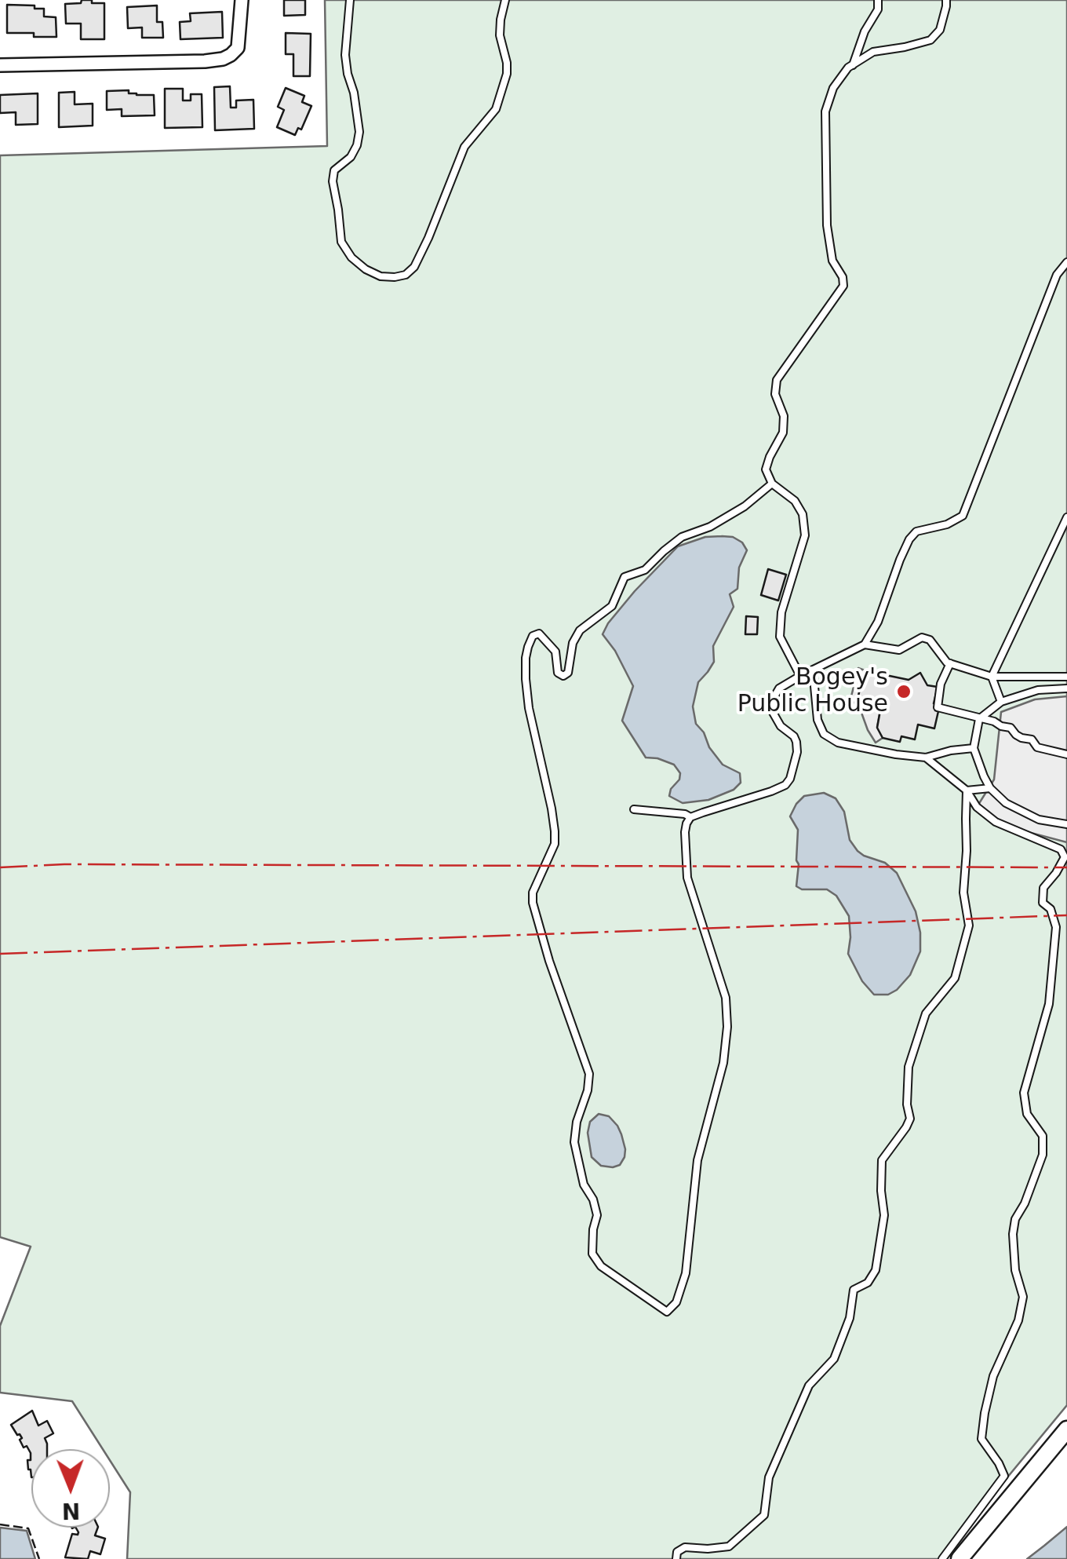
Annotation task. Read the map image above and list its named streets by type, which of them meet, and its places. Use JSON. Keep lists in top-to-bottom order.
{
  "places": ["Bogey's Public House"],
  "north": "bottom"
}
